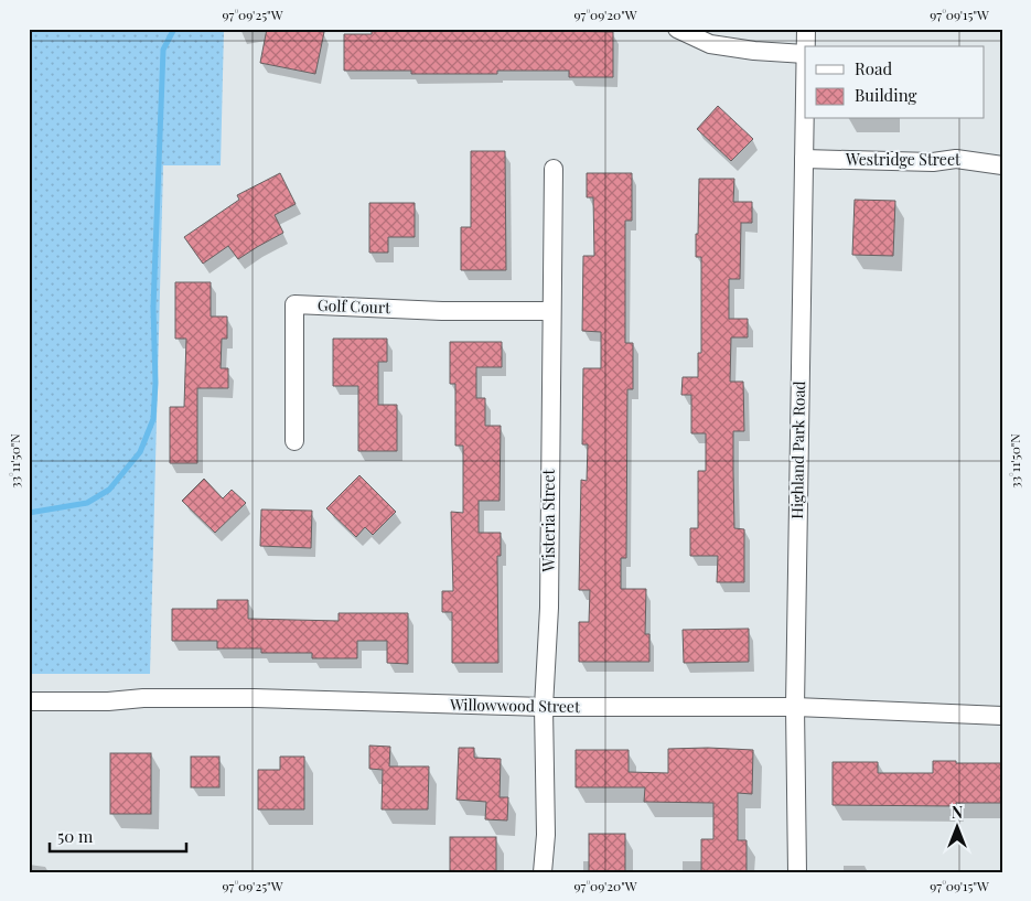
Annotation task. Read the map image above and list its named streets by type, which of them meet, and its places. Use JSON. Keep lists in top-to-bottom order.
{
  "streets": {
    "street": [
      "Westridge Street",
      "Golf Court",
      "Highland Park Road",
      "Wisteria Street",
      "Willowwood Street"
    ]
  },
  "crossings": [
    ["Westridge Street", "Highland Park Road"],
    ["Golf Court", "Wisteria Street"],
    ["Highland Park Road", "Willowwood Street"],
    ["Wisteria Street", "Willowwood Street"]
  ],
  "legend": ["Road", "Building"],
  "scale_bar": "50 m",
  "north": "top",
  "coordinates": [
    "97°09'25\"W",
    "97°09'20\"W",
    "97°09'15\"W",
    "33°11'50\"N"
  ]
}
